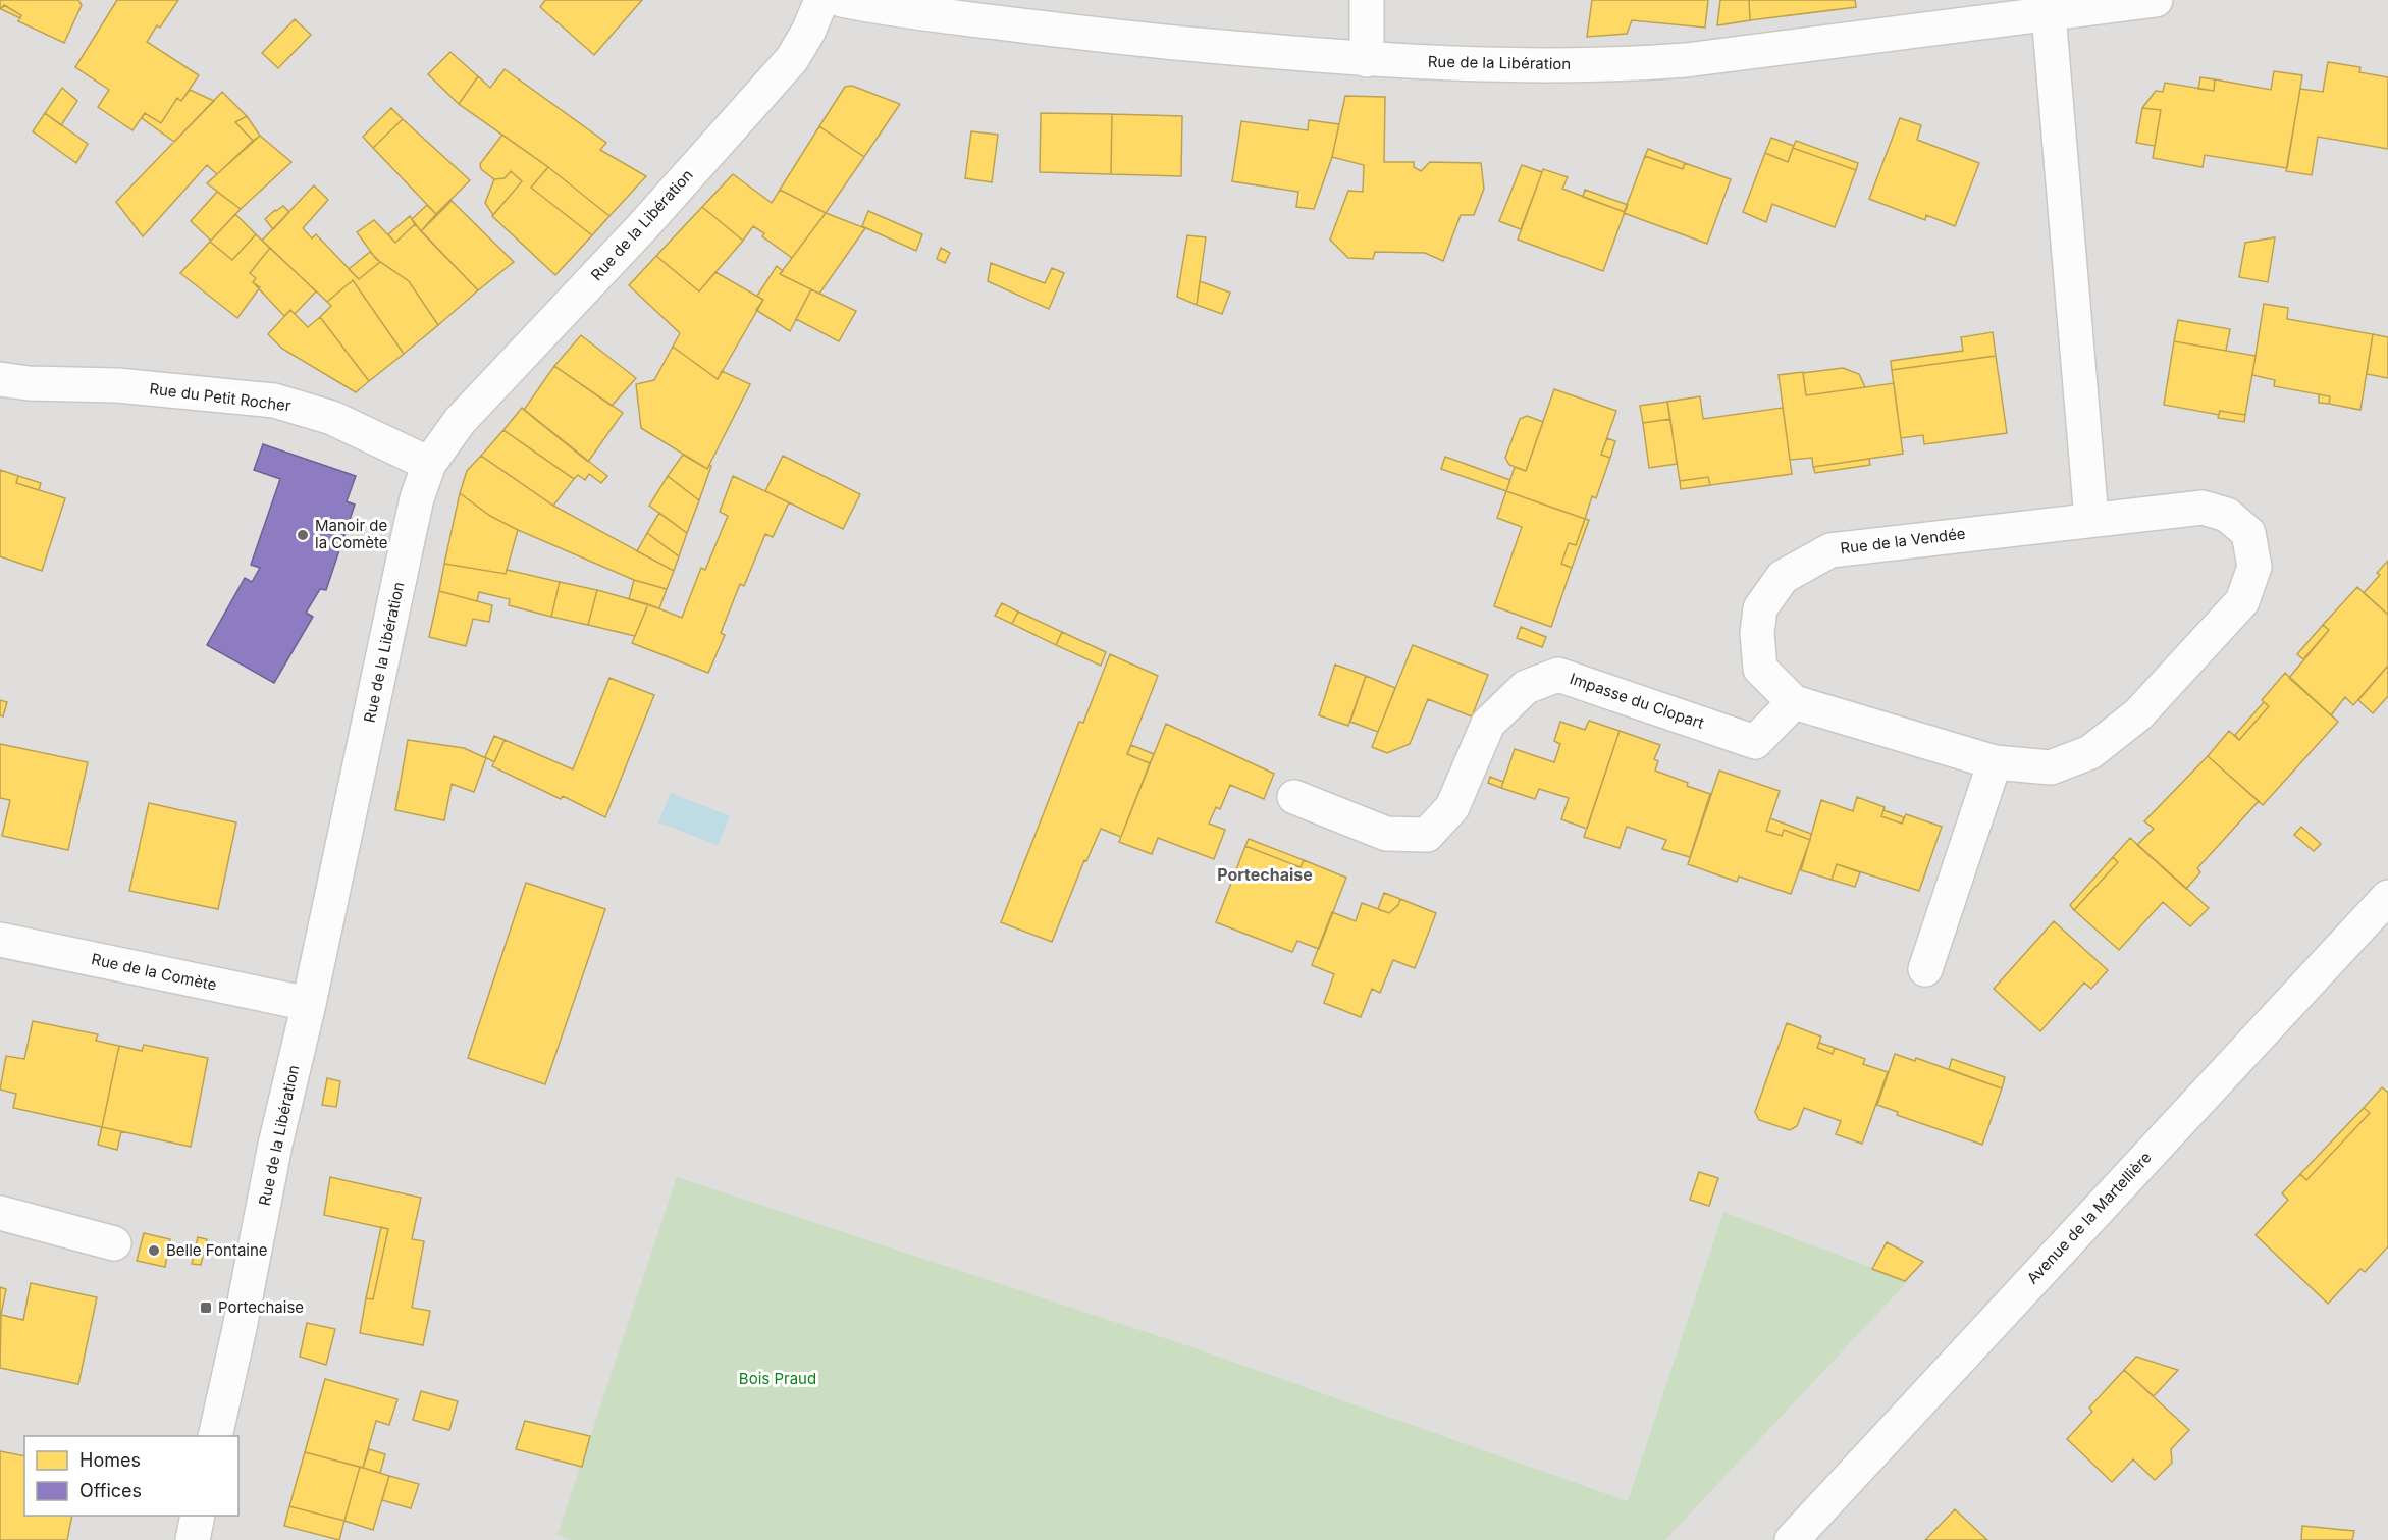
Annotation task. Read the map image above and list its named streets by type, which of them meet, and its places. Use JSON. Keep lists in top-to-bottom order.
{
  "streets": {
    "street": [
      "Rue de la Libération",
      "Rue du Petit Rocher",
      "Rue de la Vendée",
      "Impasse du Clopart",
      "Rue de la Comète",
      "Avenue de la Martellière"
    ]
  },
  "crossings": [
    ["Rue de la Libération", "Rue du Petit Rocher"],
    ["Rue de la Libération", "Rue de la Comète"],
    ["Rue de la Vendée", "Impasse du Clopart"]
  ],
  "districts": ["Portechaise"],
  "parks": ["Bois Praud"],
  "places": {
    "other": ["Manoir de la Comète", "Belle Fontaine"],
    "transit": ["Portechaise"]
  },
  "legend": ["Homes", "Offices"]
}
